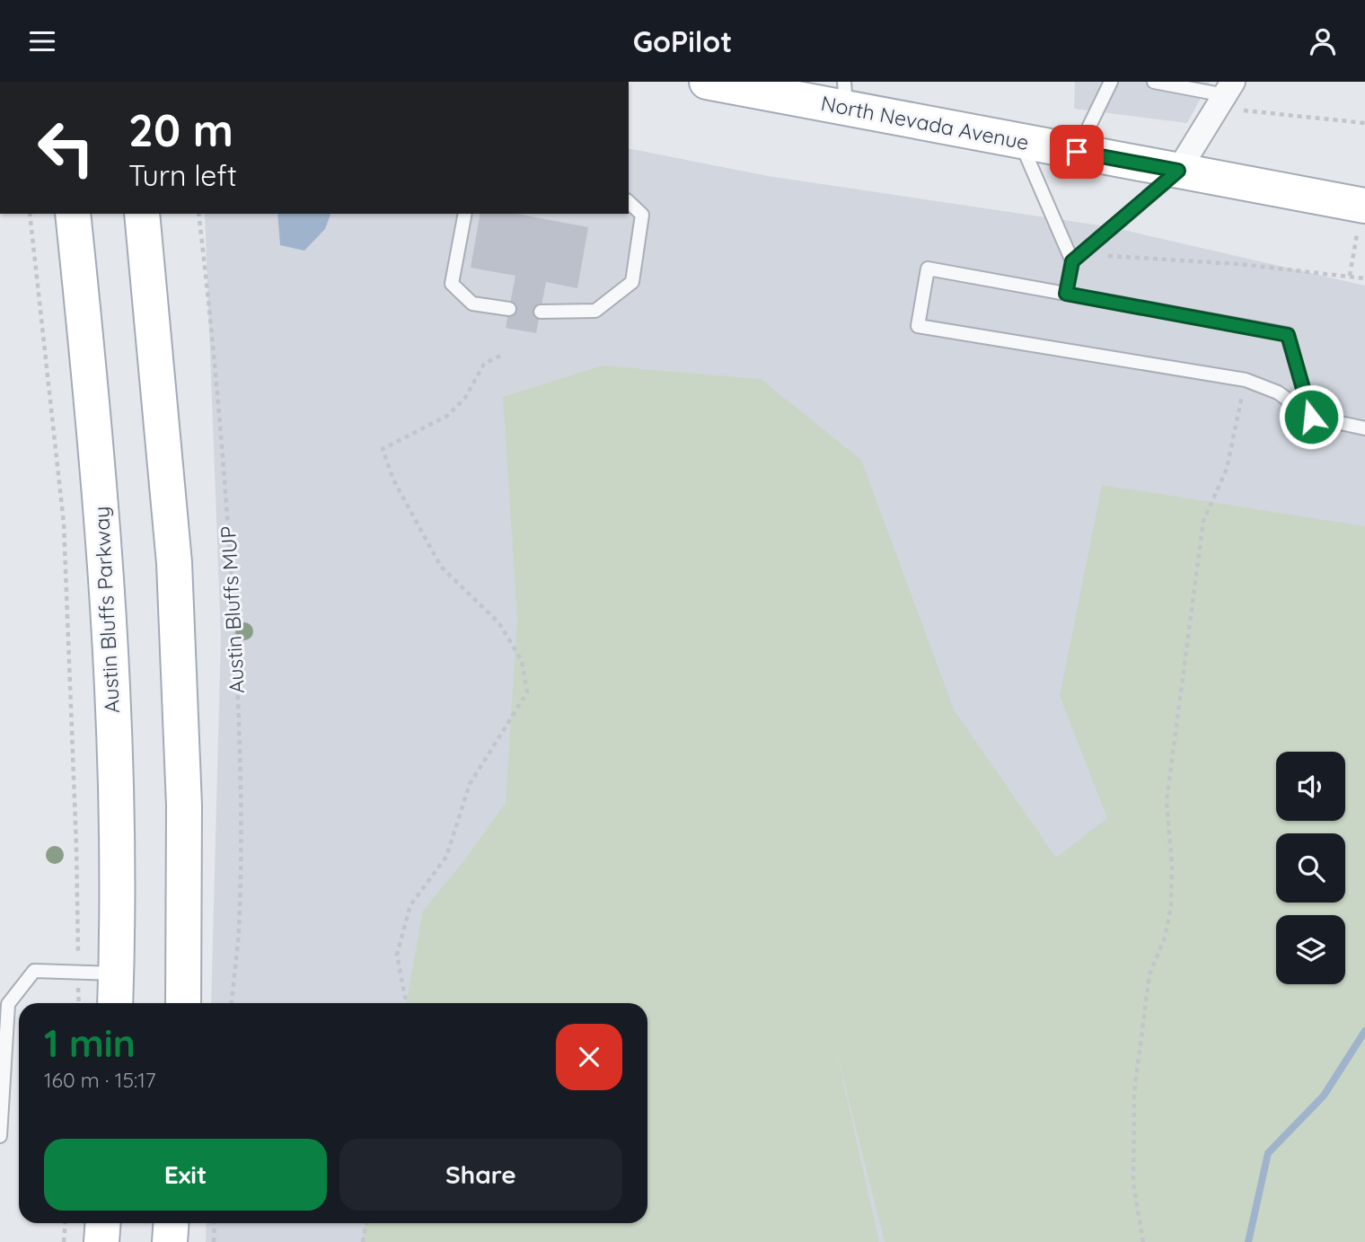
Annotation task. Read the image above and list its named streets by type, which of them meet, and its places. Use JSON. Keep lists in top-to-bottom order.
{
  "streets": {
    "main road": ["North Nevada Avenue", "Austin Bluffs Parkway"],
    "path": ["Austin Bluffs MUP"]
  },
  "page": {
    "header": "GoPilot",
    "turn": ["20 m", "Turn left"],
    "heading": ["1 min", "160 m · 15:17"],
    "buttons": ["Exit", "Share"]
  }
}
